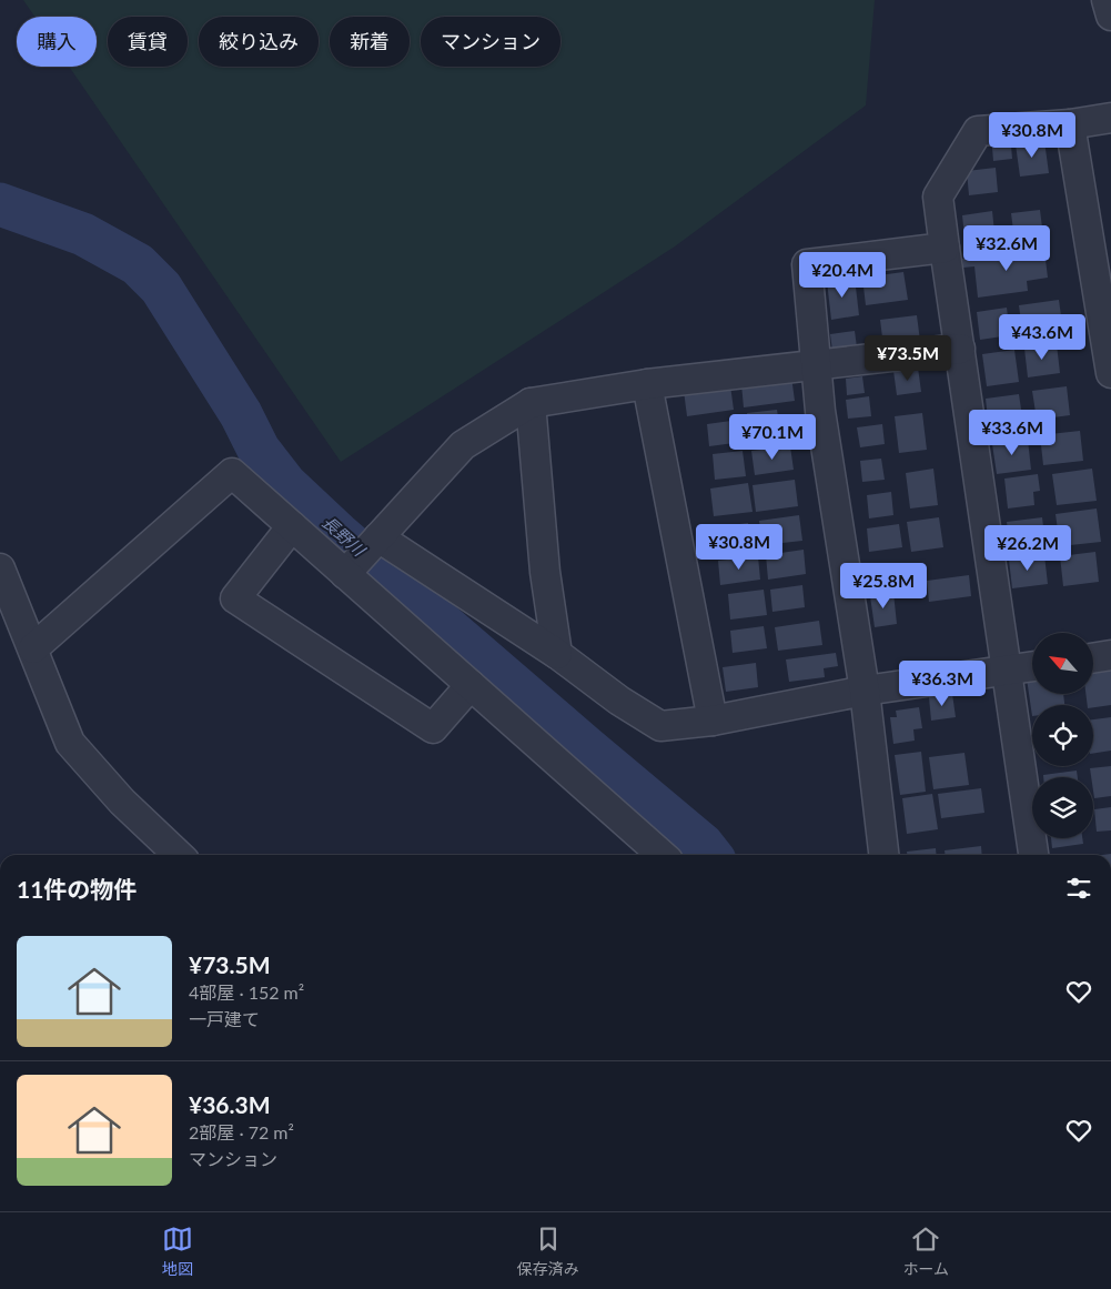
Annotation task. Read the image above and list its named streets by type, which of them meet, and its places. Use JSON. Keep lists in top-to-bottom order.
{
  "water": ["長野川"],
  "north": "top left",
  "page": {
    "chip": [
      "購入",
      "賃貸",
      "絞り込み",
      "新着",
      "マンション"
    ],
    "price": [
      "¥30.8M",
      "¥32.6M",
      "¥20.4M",
      "¥43.6M",
      "¥73.5M",
      "¥33.6M",
      "¥70.1M",
      "¥30.8M",
      "¥26.2M",
      "¥25.8M",
      "¥36.3M"
    ],
    "heading": "11件の物件",
    "list": [
      {
        "name": "¥73.5M",
        "note": "4部屋 · 152 m² · 一戸建て"
      },
      {
        "name": "¥36.3M",
        "note": "2部屋 · 72 m² · マンション"
      }
    ],
    "tabs": ["地図", "保存済み", "ホーム"]
  }
}
